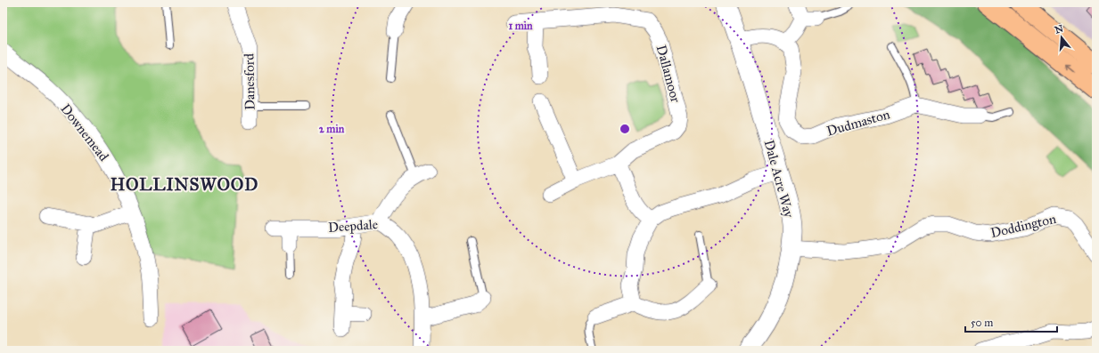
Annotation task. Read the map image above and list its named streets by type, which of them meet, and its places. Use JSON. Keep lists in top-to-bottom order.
{
  "streets": {
    "street": [
      "Dallamoor",
      "Danesford",
      "Dudmaston",
      "Downemead",
      "Dale Acre Way",
      "Deepdale",
      "Doddington"
    ]
  },
  "crossings": [
    ["Dale Acre Way", "Doddington"]
  ],
  "districts": ["HOLLINSWOOD"],
  "scale_bar": "50 m",
  "north": "top",
  "rings": ["1 min", "2 min"]
}
